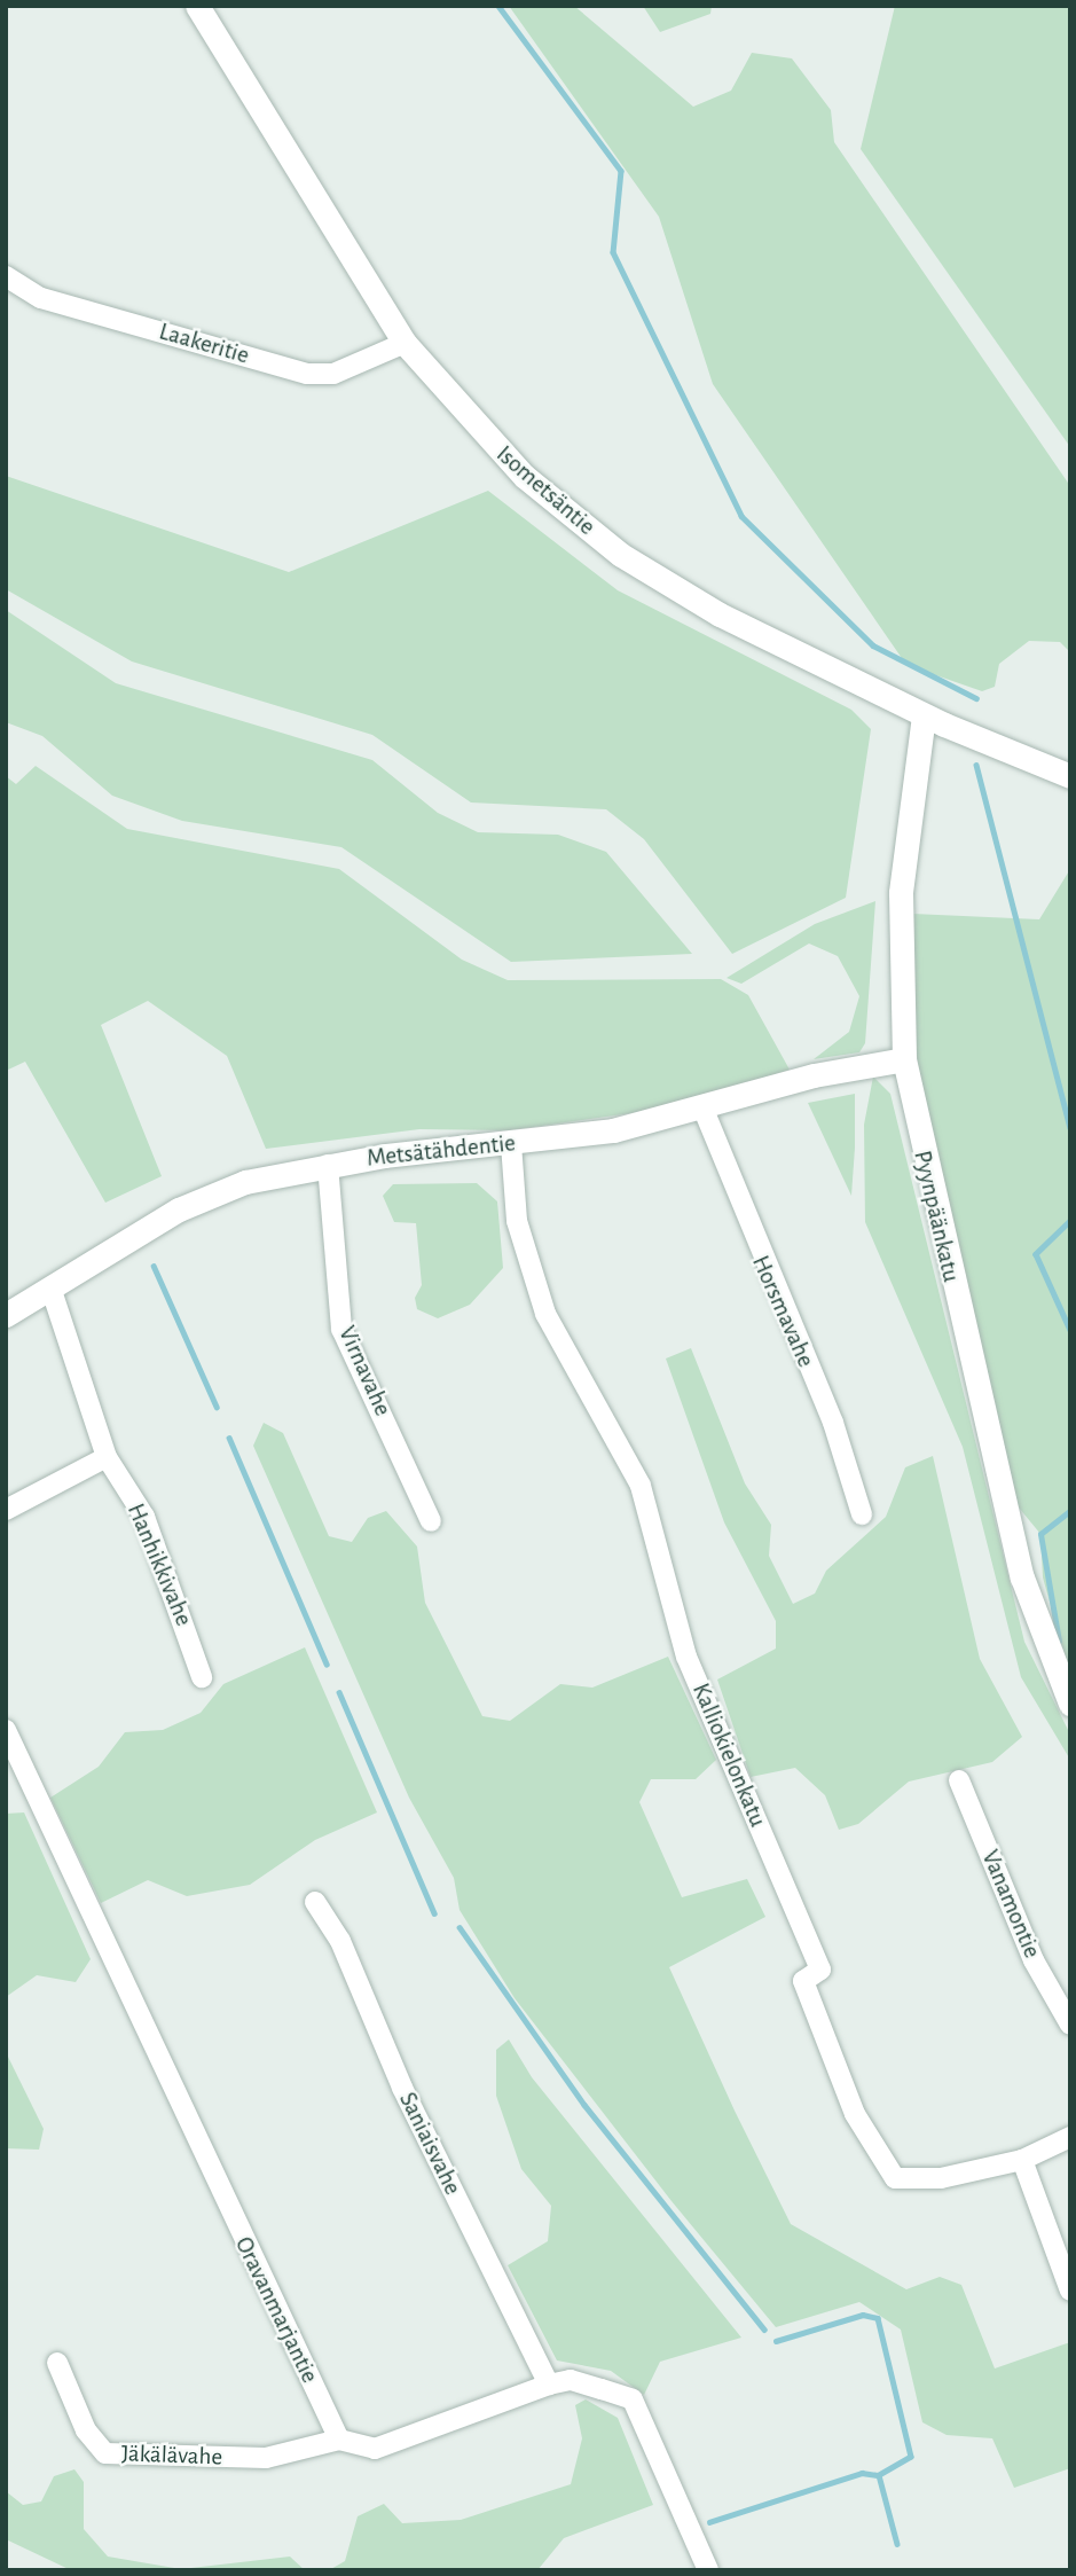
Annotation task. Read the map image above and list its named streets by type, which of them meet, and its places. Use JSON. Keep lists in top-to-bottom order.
{
  "streets": {
    "main road": ["Isometsäntie", "Metsätähdentie", "Pyynpäänkatu"],
    "street": [
      "Laakeritie",
      "Horsmavahe",
      "Virnavahe",
      "Hanhikkivahe",
      "Kalliokielonkatu",
      "Vanamontie",
      "Saniaisvahe",
      "Oravanmarjantie",
      "Jäkälävahe"
    ]
  },
  "crossings": [
    ["Laakeritie", "Isometsäntie"],
    ["Isometsäntie", "Pyynpäänkatu"],
    ["Metsätähdentie", "Pyynpäänkatu"],
    ["Metsätähdentie", "Horsmavahe"],
    ["Metsätähdentie", "Virnavahe"],
    ["Metsätähdentie", "Kalliokielonkatu"],
    ["Oravanmarjantie", "Jäkälävahe"]
  ]
}
